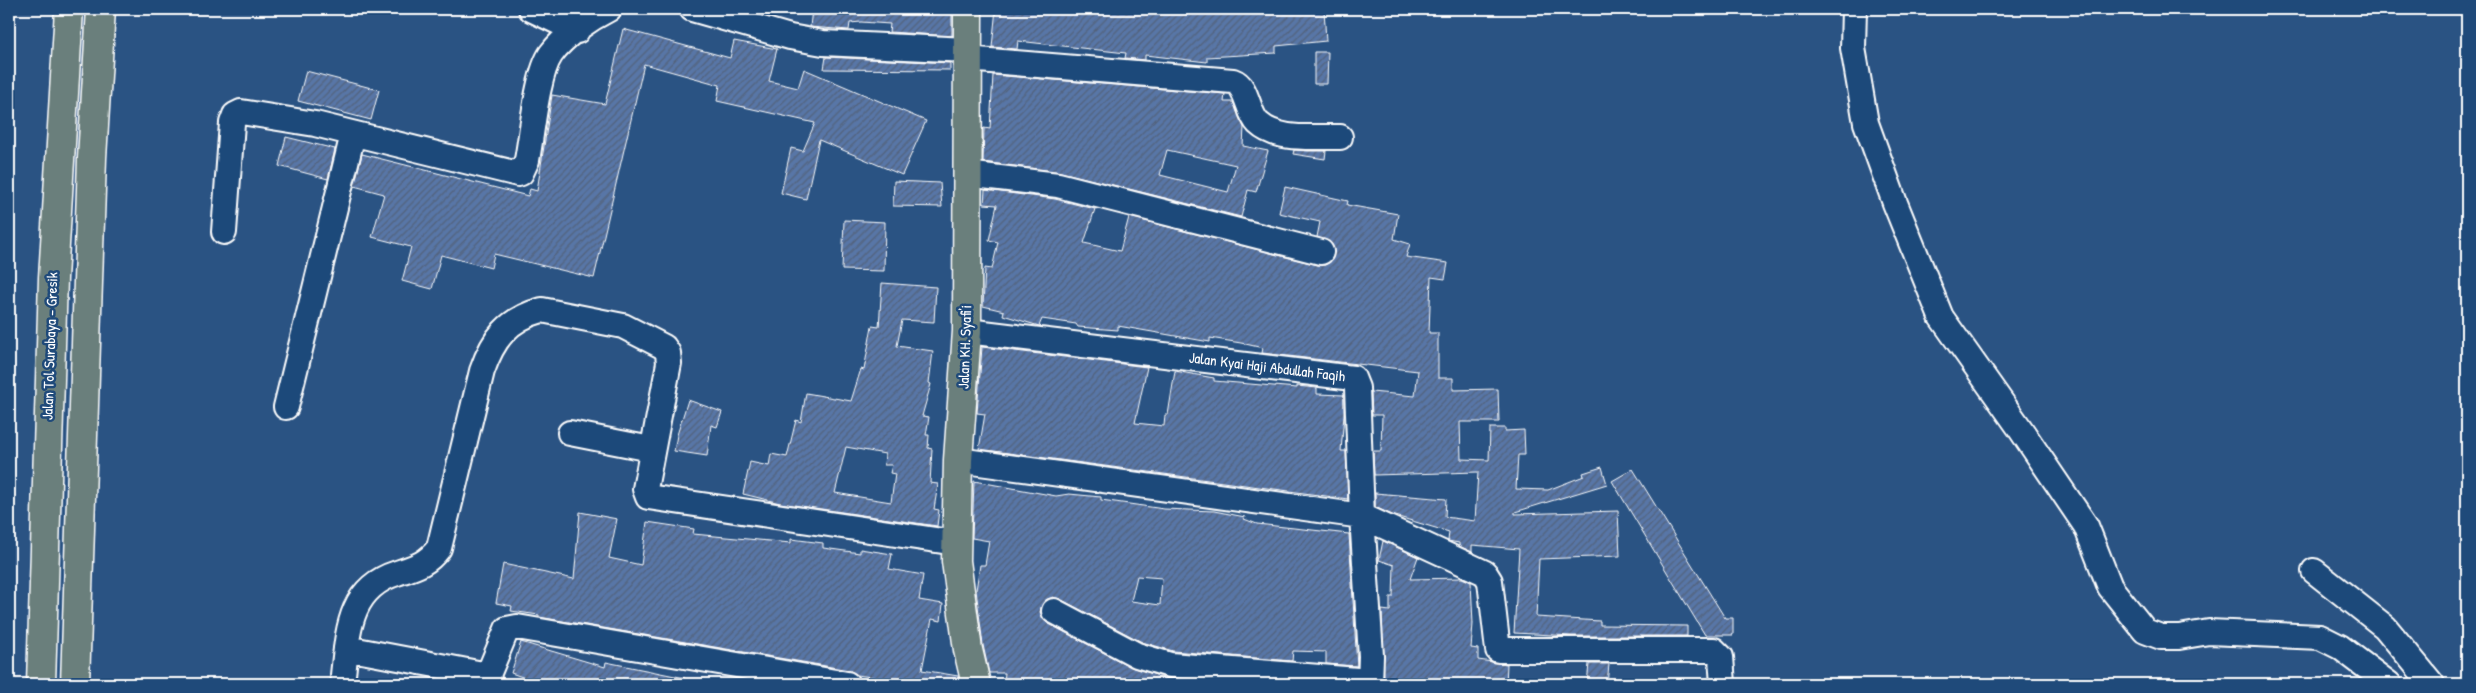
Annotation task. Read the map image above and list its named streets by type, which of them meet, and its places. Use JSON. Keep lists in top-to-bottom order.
{
  "streets": {
    "main road": ["Jalan Tol Surabaya - Gresik", "Jalan KH. Syafi'i"],
    "street": ["Jalan Kyai Haji Abdullah Faqih"]
  },
  "crossings": [
    ["Jalan KH. Syafi'i", "Jalan Kyai Haji Abdullah Faqih"]
  ]
}
